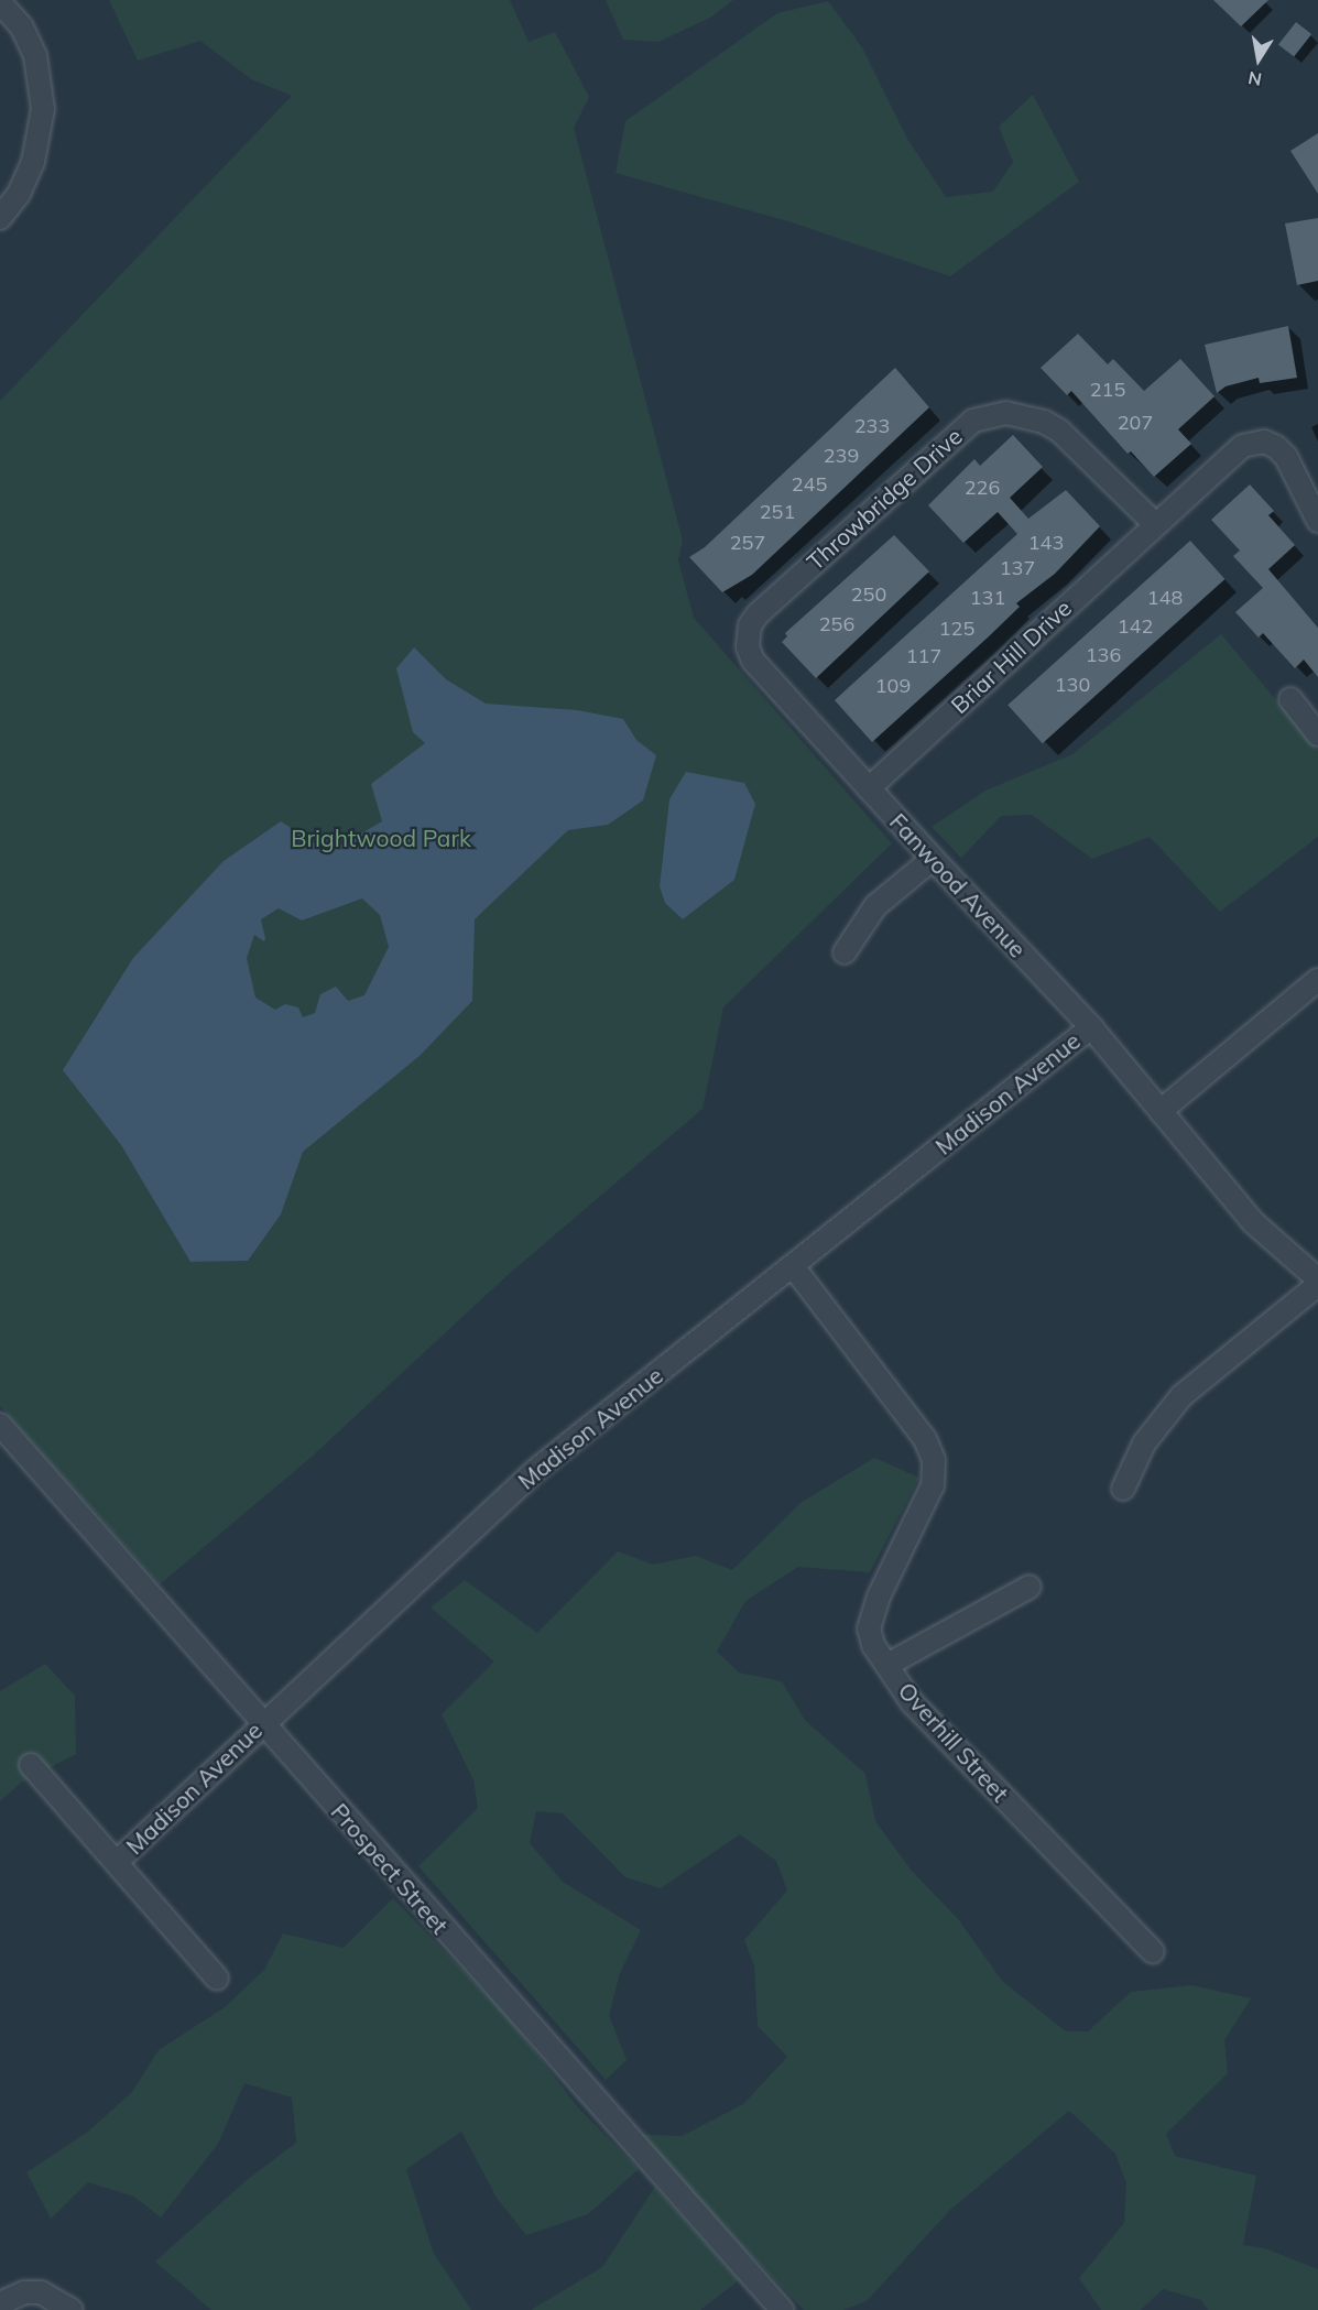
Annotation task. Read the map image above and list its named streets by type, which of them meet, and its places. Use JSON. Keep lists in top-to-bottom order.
{
  "streets": {
    "street": [
      "Throwbridge Drive",
      "Briar Hill Drive",
      "Fanwood Avenue",
      "Madison Avenue",
      "Overhill Street",
      "Prospect Street"
    ]
  },
  "crossings": [
    ["Throwbridge Drive", "Briar Hill Drive"],
    ["Throwbridge Drive", "Fanwood Avenue"],
    ["Briar Hill Drive", "Fanwood Avenue"],
    ["Fanwood Avenue", "Madison Avenue"],
    ["Madison Avenue", "Overhill Street"],
    ["Madison Avenue", "Prospect Street"]
  ],
  "parks": ["Brightwood Park"],
  "house_numbers": [
    "215",
    "207",
    "233",
    "239",
    "245",
    "226",
    "251",
    "257",
    "143",
    "137",
    "250",
    "131",
    "148",
    "256",
    "142",
    "125",
    "136",
    "117",
    "130",
    "109"
  ],
  "north": "bottom"
}
